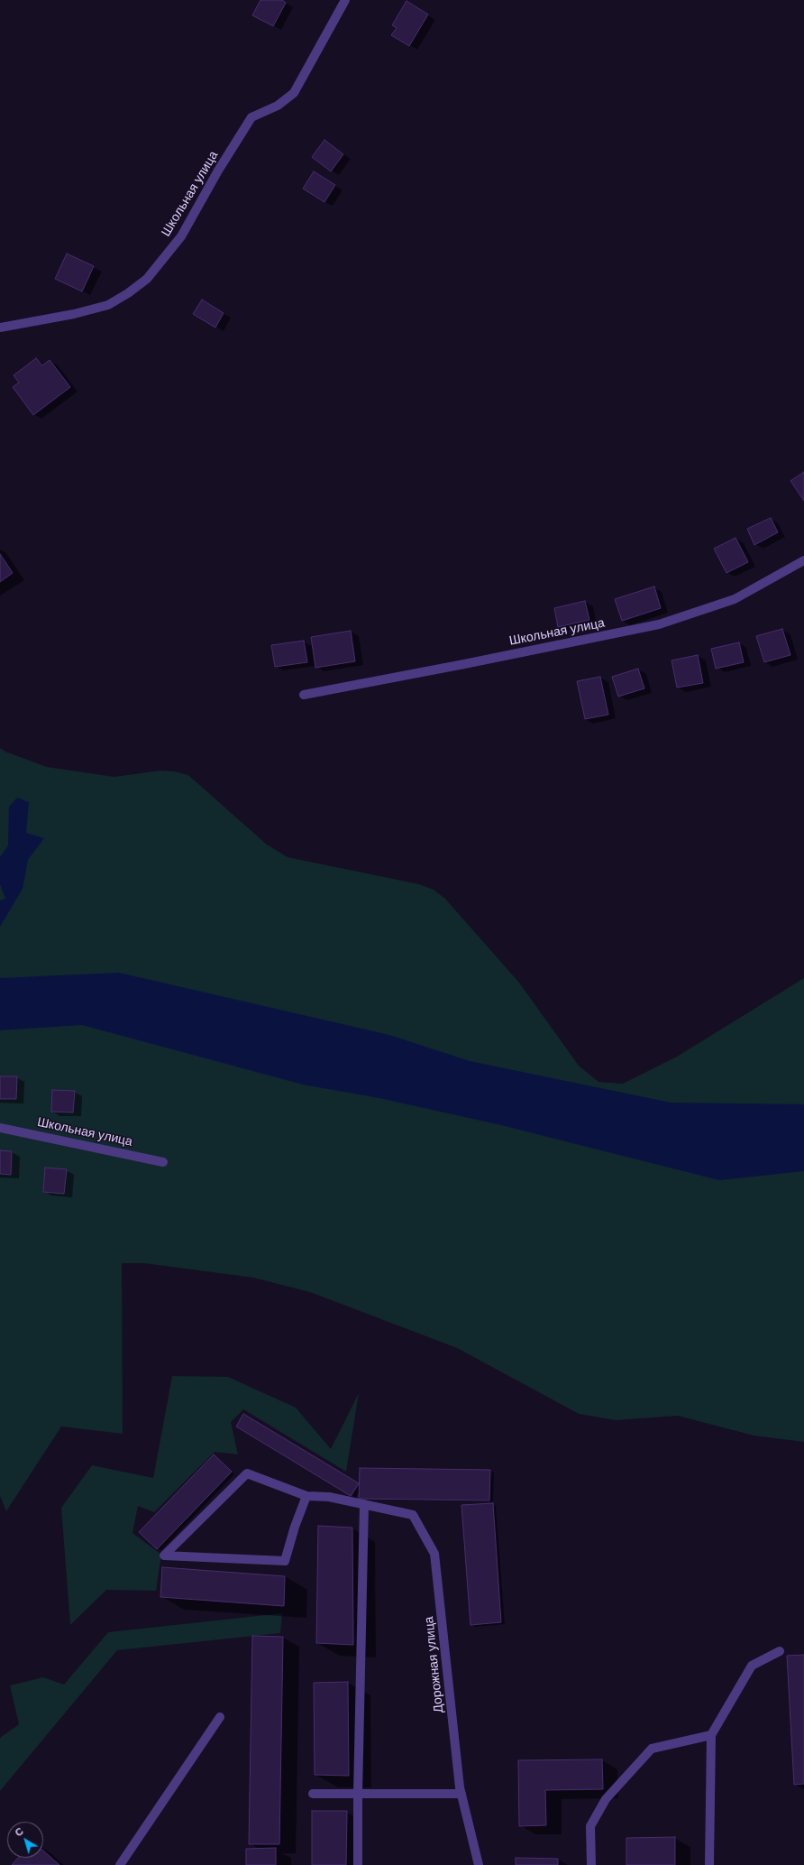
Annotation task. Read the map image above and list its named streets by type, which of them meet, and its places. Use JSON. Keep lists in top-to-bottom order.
{
  "streets": {
    "street": ["Школьная улица", "Дорожная улица"]
  },
  "north": "top left"
}
